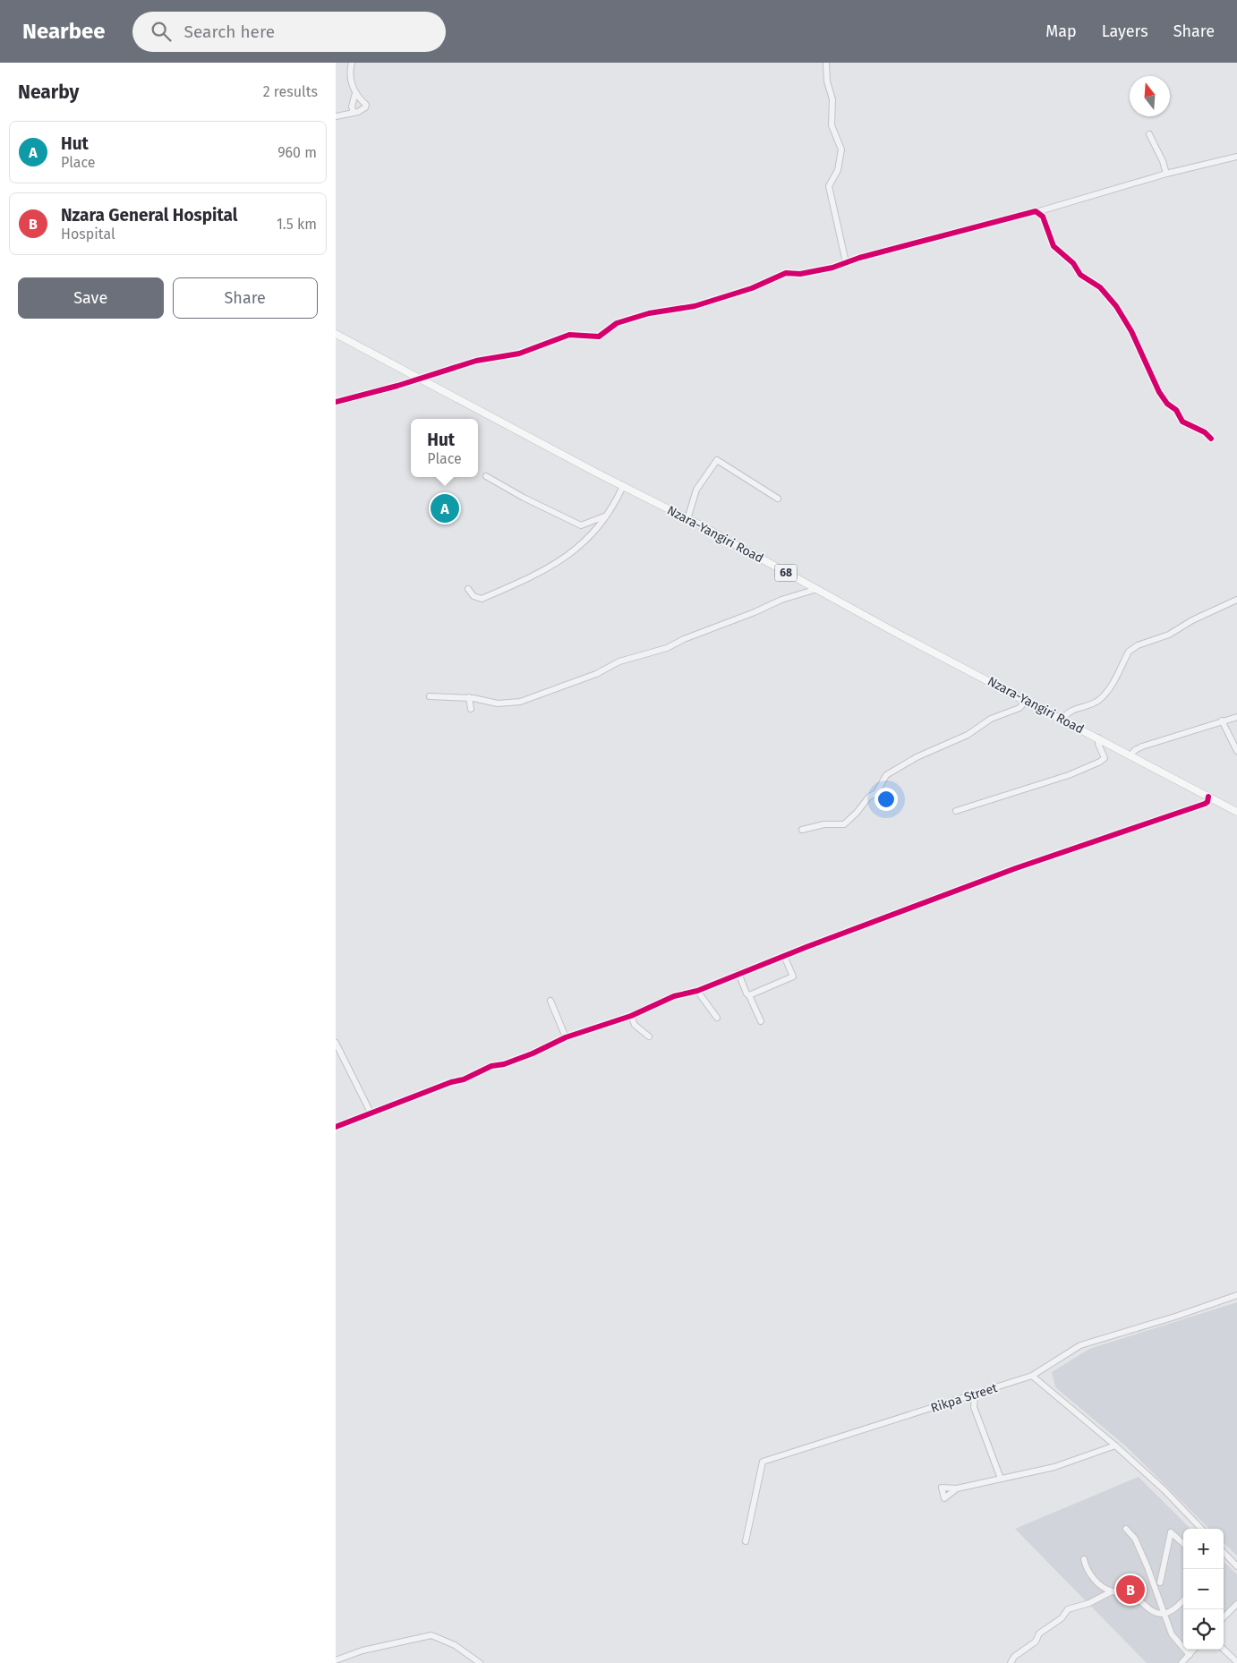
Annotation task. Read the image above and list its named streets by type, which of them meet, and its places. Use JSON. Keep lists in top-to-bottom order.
{
  "streets": {
    "main road": ["Nzara-Yangiri Road", "68"],
    "street": ["Rikpa Street"]
  },
  "north": "top",
  "page": {
    "header": "Nearbee",
    "search": "Search here",
    "nav": ["Map", "Layers", "Share"],
    "heading": ["Nearby", "2 results"],
    "list": [
      {
        "mark": "A",
        "name": "Hut",
        "note": "Place",
        "value": "960 m"
      },
      {
        "mark": "B",
        "name": "Nzara General Hospital",
        "note": "Hospital",
        "value": "1.5 km"
      }
    ],
    "buttons": ["Save", "Share"],
    "popup": ["Hut", "Place"],
    "pins": ["A", "B"],
    "map_buttons": ["+", "−"]
  }
}
